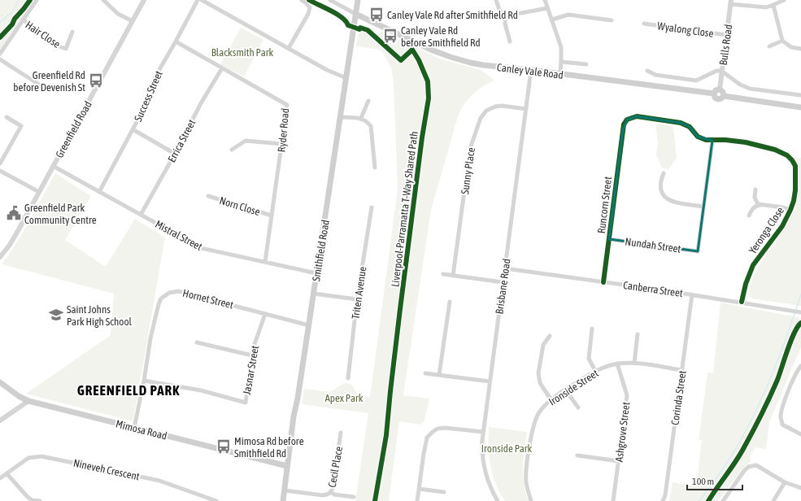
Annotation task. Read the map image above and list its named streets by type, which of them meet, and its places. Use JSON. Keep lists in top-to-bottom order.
{
  "streets": {
    "main road": ["Canley Vale Road", "Smithfield Road", "Mimosa Road"],
    "street": [
      "Wyalong Close",
      "Hair Close",
      "Bulls Road",
      "Success Street",
      "Greenfield Road",
      "Ryder Road",
      "Errica Street",
      "Sunny Place",
      "Runcorn Street",
      "Norn Close",
      "Yeronga Close",
      "Mistral Street",
      "Nundah Street",
      "Brisbane Road",
      "Canberra Street",
      "Triten Avenue",
      "Hornet Street",
      "Jasnar Street",
      "Ironside Street",
      "Corinda Street",
      "Ashgrove Street",
      "Cecil Place",
      "Nineveh Crescent"
    ],
    "cycle path": ["Liverpool-Parramatta T-Way Shared Path"]
  },
  "crossings": [
    ["Wyalong Close", "Bulls Road"],
    ["Bulls Road", "Canley Vale Road"],
    ["Canley Vale Road", "Smithfield Road"],
    ["Canley Vale Road", "Brisbane Road"],
    ["Success Street", "Ryder Road"],
    ["Success Street", "Mistral Street"],
    ["Greenfield Road", "Mistral Street"],
    ["Ryder Road", "Errica Street"],
    ["Ryder Road", "Norn Close"],
    ["Ryder Road", "Mistral Street"],
    ["Errica Street", "Mistral Street"],
    ["Sunny Place", "Brisbane Road"],
    ["Runcorn Street", "Yeronga Close"],
    ["Runcorn Street", "Nundah Street"],
    ["Runcorn Street", "Canberra Street"],
    ["Yeronga Close", "Canberra Street"],
    ["Mistral Street", "Smithfield Road"],
    ["Smithfield Road", "Hornet Street"],
    ["Smithfield Road", "Mimosa Road"],
    ["Smithfield Road", "Cecil Place"],
    ["Brisbane Road", "Canberra Street"],
    ["Canberra Street", "Corinda Street"],
    ["Hornet Street", "Jasnar Street"],
    ["Hornet Street", "Mimosa Road"],
    ["Ironside Street", "Corinda Street"],
    ["Ironside Street", "Ashgrove Street"]
  ],
  "districts": ["GREENFIELD PARK"],
  "parks": ["Blacksmith Park", "Apex Park", "Ironside Park"],
  "places": {
    "bus stop": [
      "Canley Vale Rd after Smithfield Rd",
      "Canley Vale Rd before Smithfield Rd",
      "Greenfield Rd before Devenish St",
      "Mimosa Rd before Smithfield Rd"
    ],
    "public building": ["Greenfield Park Community Centre"],
    "school or university": ["Saint Johns Park High School"]
  },
  "scale_bar": "100 m"
}
